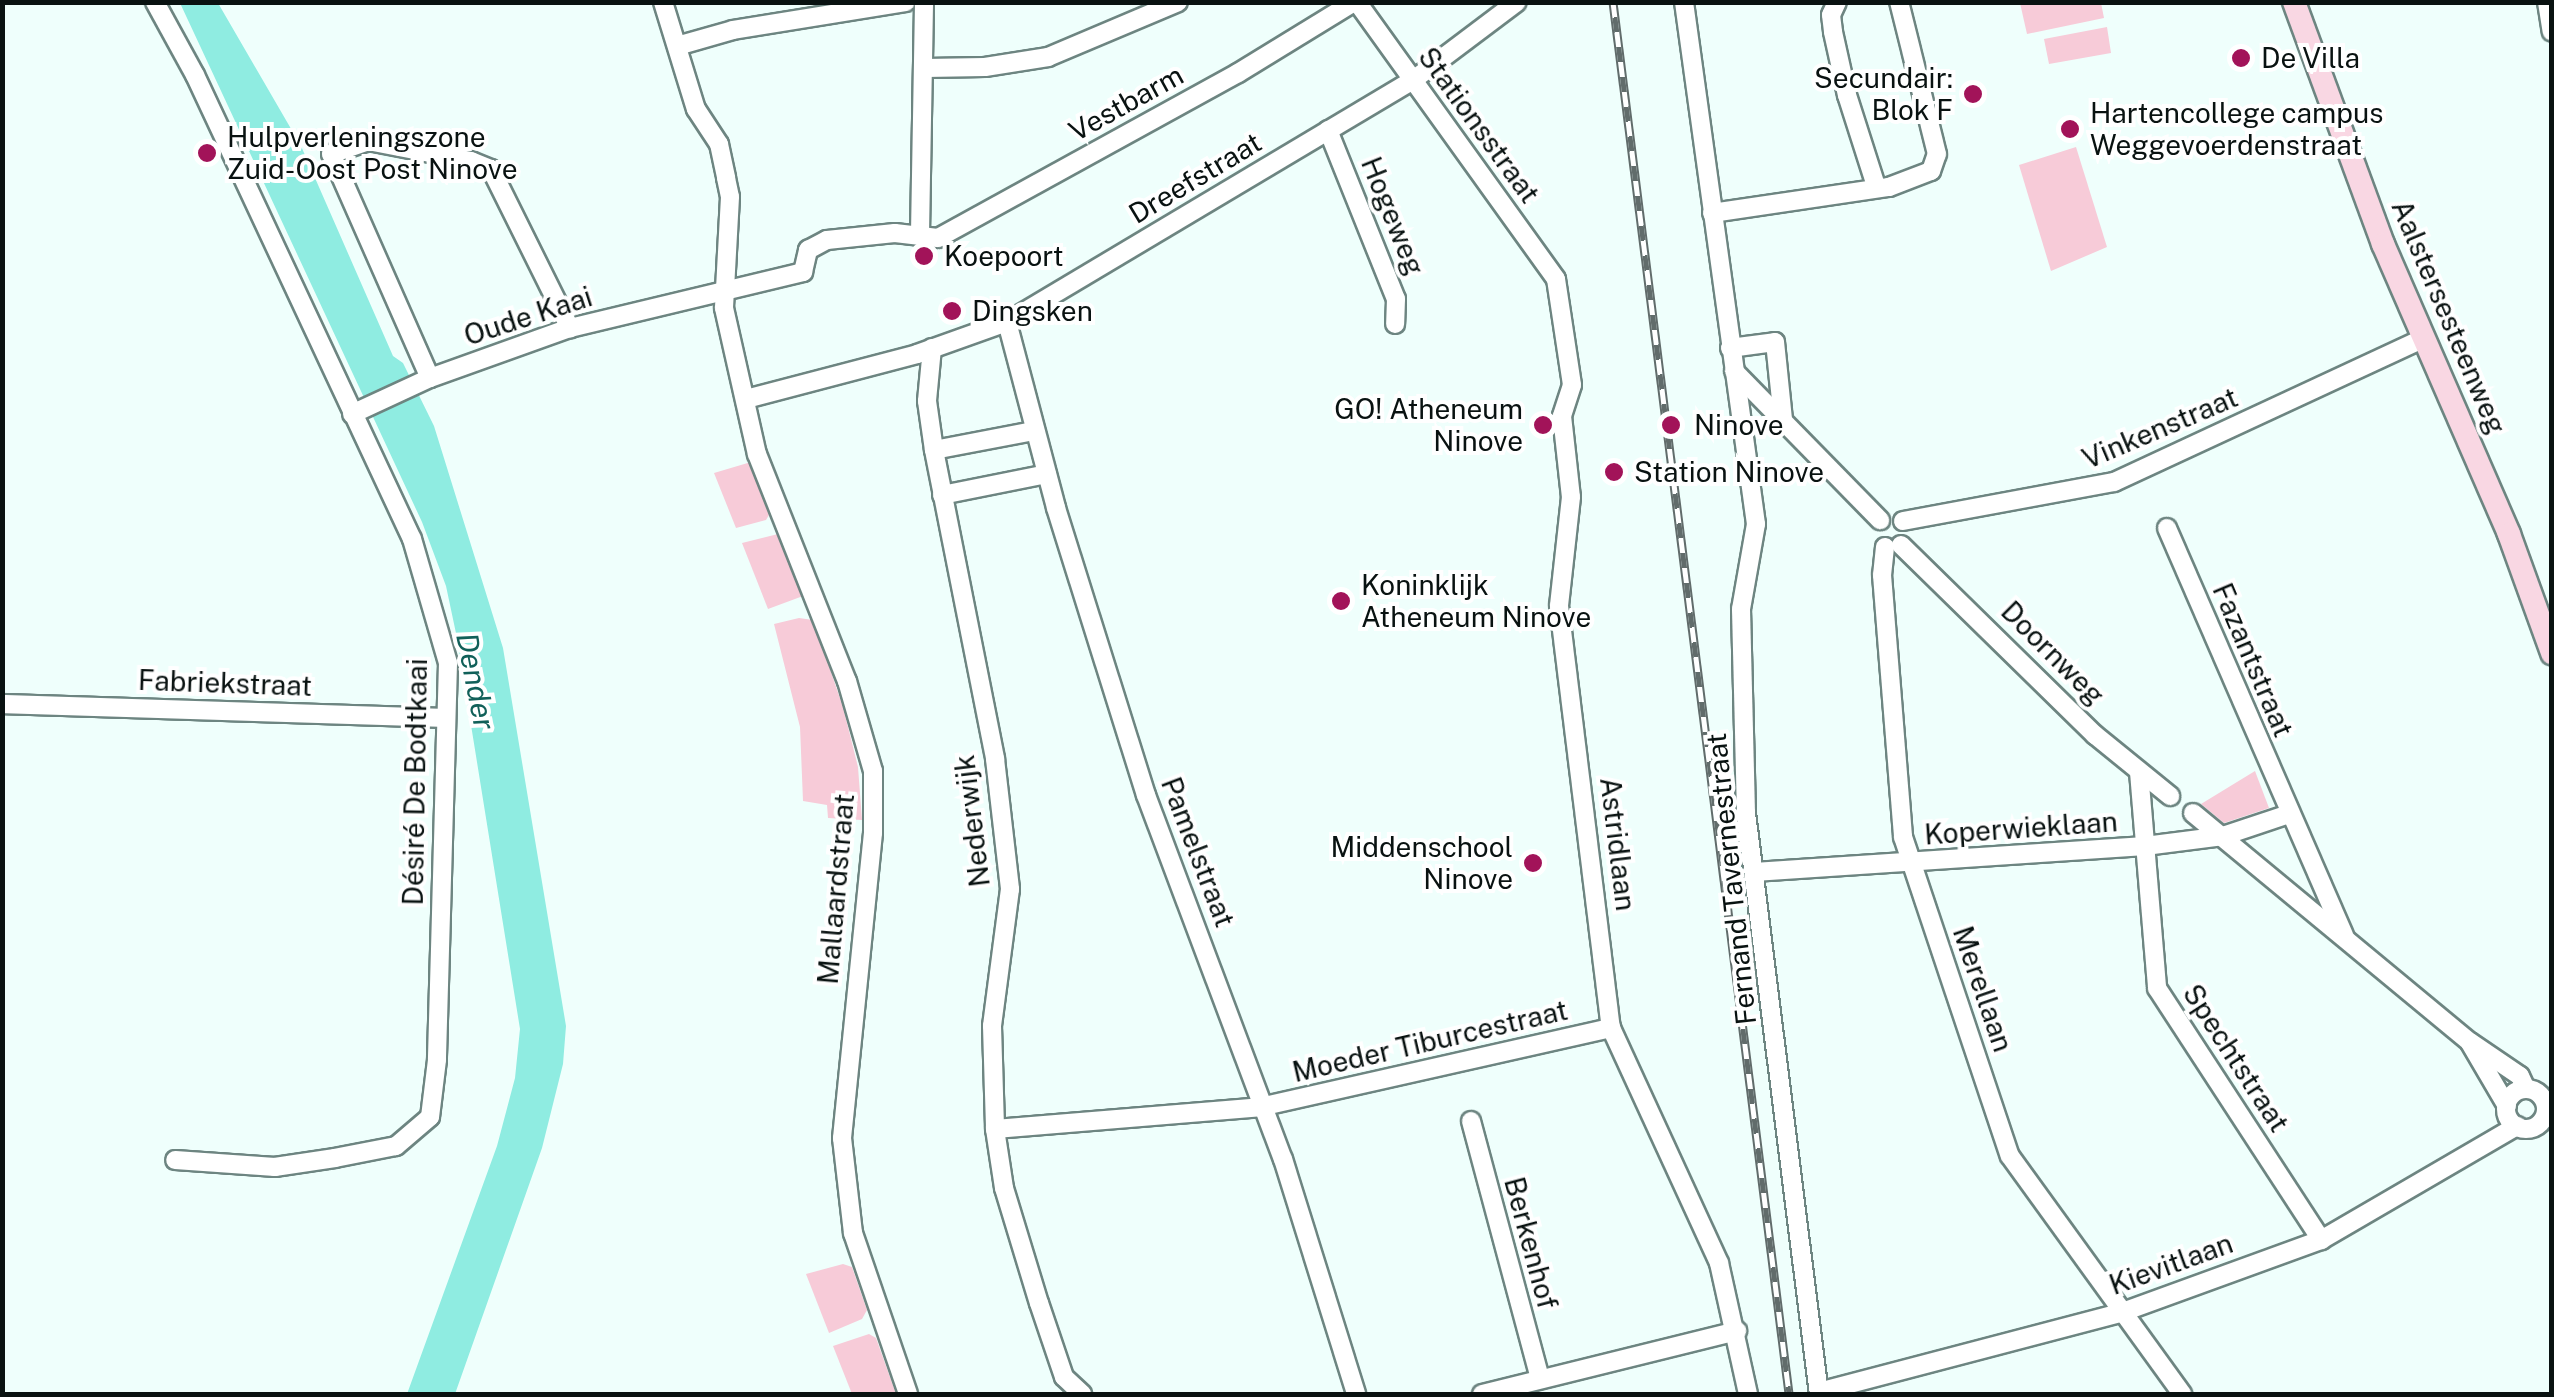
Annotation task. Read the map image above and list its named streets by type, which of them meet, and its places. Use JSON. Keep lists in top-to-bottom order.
{
  "streets": {
    "main road": ["Aalstersesteenweg"],
    "street": [
      "Vestbarm",
      "Stationsstraat",
      "Dreefstraat",
      "Hogeweg",
      "Oude Kaai",
      "Vinkenstraat",
      "Doornweg",
      "Fazantstraat",
      "Fabriekstraat",
      "Désiré De Bodtkaai",
      "Nederwijk",
      "Koperwieklaan",
      "Astridlaan",
      "Pamelstraat",
      "Fernand Tavernestraat",
      "Mallaardstraat",
      "Merellaan",
      "Moeder Tiburcestraat",
      "Spechtstraat",
      "Berkenhof",
      "Kievitlaan"
    ]
  },
  "crossings": [
    ["Vestbarm", "Stationsstraat"],
    ["Vestbarm", "Oude Kaai"],
    ["Vestbarm", "Mallaardstraat"],
    ["Stationsstraat", "Dreefstraat"],
    ["Stationsstraat", "Astridlaan"],
    ["Dreefstraat", "Hogeweg"],
    ["Dreefstraat", "Nederwijk"],
    ["Dreefstraat", "Pamelstraat"],
    ["Dreefstraat", "Mallaardstraat"],
    ["Oude Kaai", "Désiré De Bodtkaai"],
    ["Oude Kaai", "Mallaardstraat"],
    ["Aalstersesteenweg", "Vinkenstraat"],
    ["Vinkenstraat", "Doornweg"],
    ["Vinkenstraat", "Merellaan"],
    ["Doornweg", "Merellaan"],
    ["Doornweg", "Spechtstraat"],
    ["Fazantstraat", "Koperwieklaan"],
    ["Fabriekstraat", "Désiré De Bodtkaai"],
    ["Nederwijk", "Moeder Tiburcestraat"],
    ["Koperwieklaan", "Fernand Tavernestraat"],
    ["Koperwieklaan", "Merellaan"],
    ["Koperwieklaan", "Spechtstraat"],
    ["Astridlaan", "Moeder Tiburcestraat"],
    ["Pamelstraat", "Moeder Tiburcestraat"],
    ["Fernand Tavernestraat", "Kievitlaan"],
    ["Merellaan", "Kievitlaan"],
    ["Spechtstraat", "Kievitlaan"]
  ],
  "water": ["Dender"],
  "places": [
    "De Villa",
    "Secundair: Blok F",
    "Hartencollege campus Weggevoerdenstraat",
    "Hulpverleningszone Zuid-Oost Post Ninove",
    "Koepoort",
    "Dingsken",
    "GO! Atheneum Ninove",
    "Ninove",
    "Station Ninove",
    "Koninklijk Atheneum Ninove",
    "Middenschool Ninove"
  ]
}
